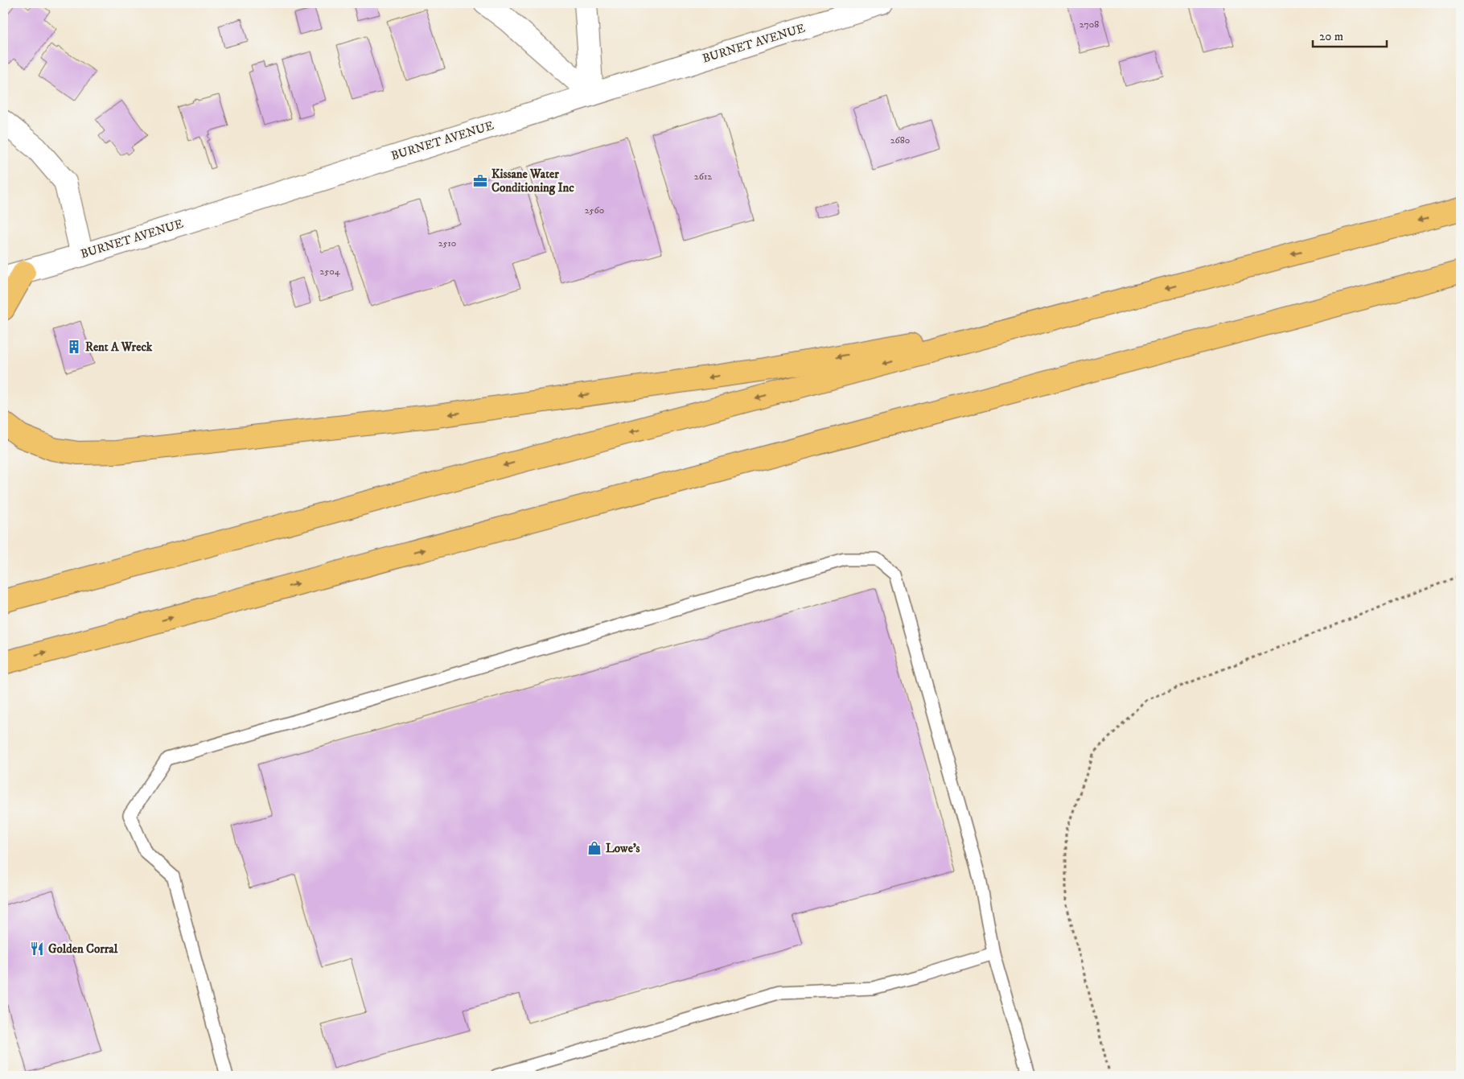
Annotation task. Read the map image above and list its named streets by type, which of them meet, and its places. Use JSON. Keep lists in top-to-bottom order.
{
  "streets": {
    "street": ["BURNET AVENUE"]
  },
  "places": {
    "office": ["Kissane Water Conditioning Inc"],
    "building": ["Rent A Wreck"],
    "shop": ["Lowe's"],
    "restaurant": ["Golden Corral"]
  },
  "house_numbers": [
    "2708",
    "2680",
    "2612",
    "2560",
    "2510",
    "2504"
  ],
  "scale_bar": "20 m"
}
